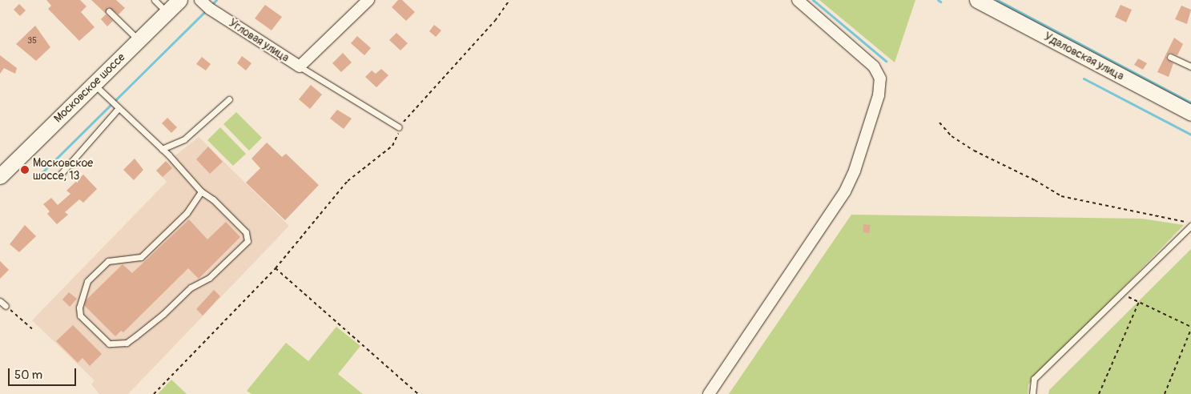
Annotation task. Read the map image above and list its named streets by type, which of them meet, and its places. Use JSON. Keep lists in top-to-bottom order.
{
  "streets": {
    "main road": ["Удаловская улица", "Московское шоссе"],
    "street": ["Угловая улица"]
  },
  "places": ["Московское шоссе, 13"],
  "house_numbers": ["35"],
  "scale_bar": "50 m"
}
